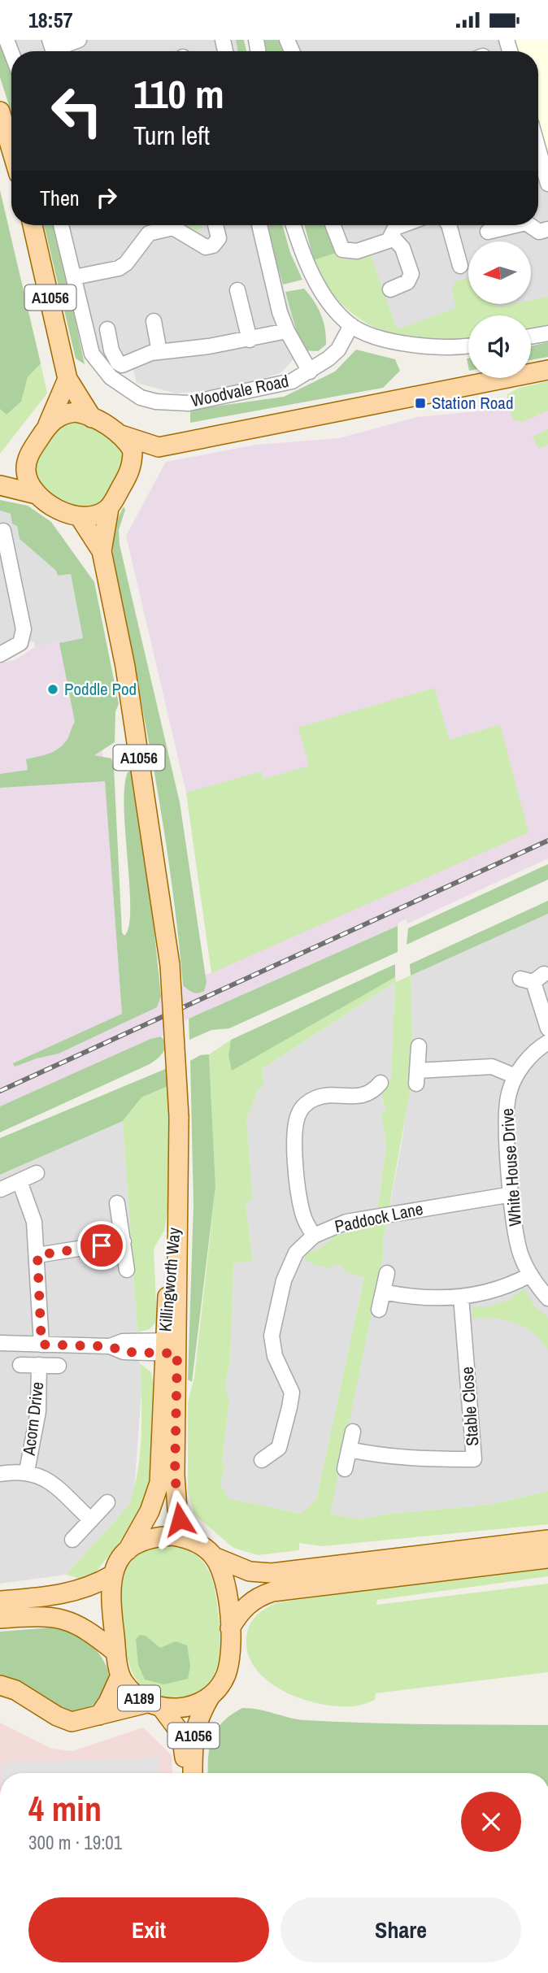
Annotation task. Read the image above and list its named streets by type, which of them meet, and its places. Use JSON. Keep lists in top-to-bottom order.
{
  "streets": {
    "main road": ["A1056", "Killingworth Way", "A189"],
    "street": [
      "Woodvale Road",
      "White House Drive",
      "Paddock Lane",
      "Stable Close",
      "Acorn Drive"
    ]
  },
  "crossings": [
    ["A1056", "Killingworth Way"],
    ["A1056", "A189"],
    ["White House Drive", "Paddock Lane"],
    ["Killingworth Way", "A189"]
  ],
  "places": {
    "transit": ["Station Road"],
    "other": ["Poddle Pod"]
  },
  "north": "left",
  "page": {
    "status": "18:57",
    "turn": ["110 m", "Turn left"],
    "then": "Then",
    "heading": ["4 min", "300 m · 19:01"],
    "buttons": ["Exit", "Share"]
  }
}
